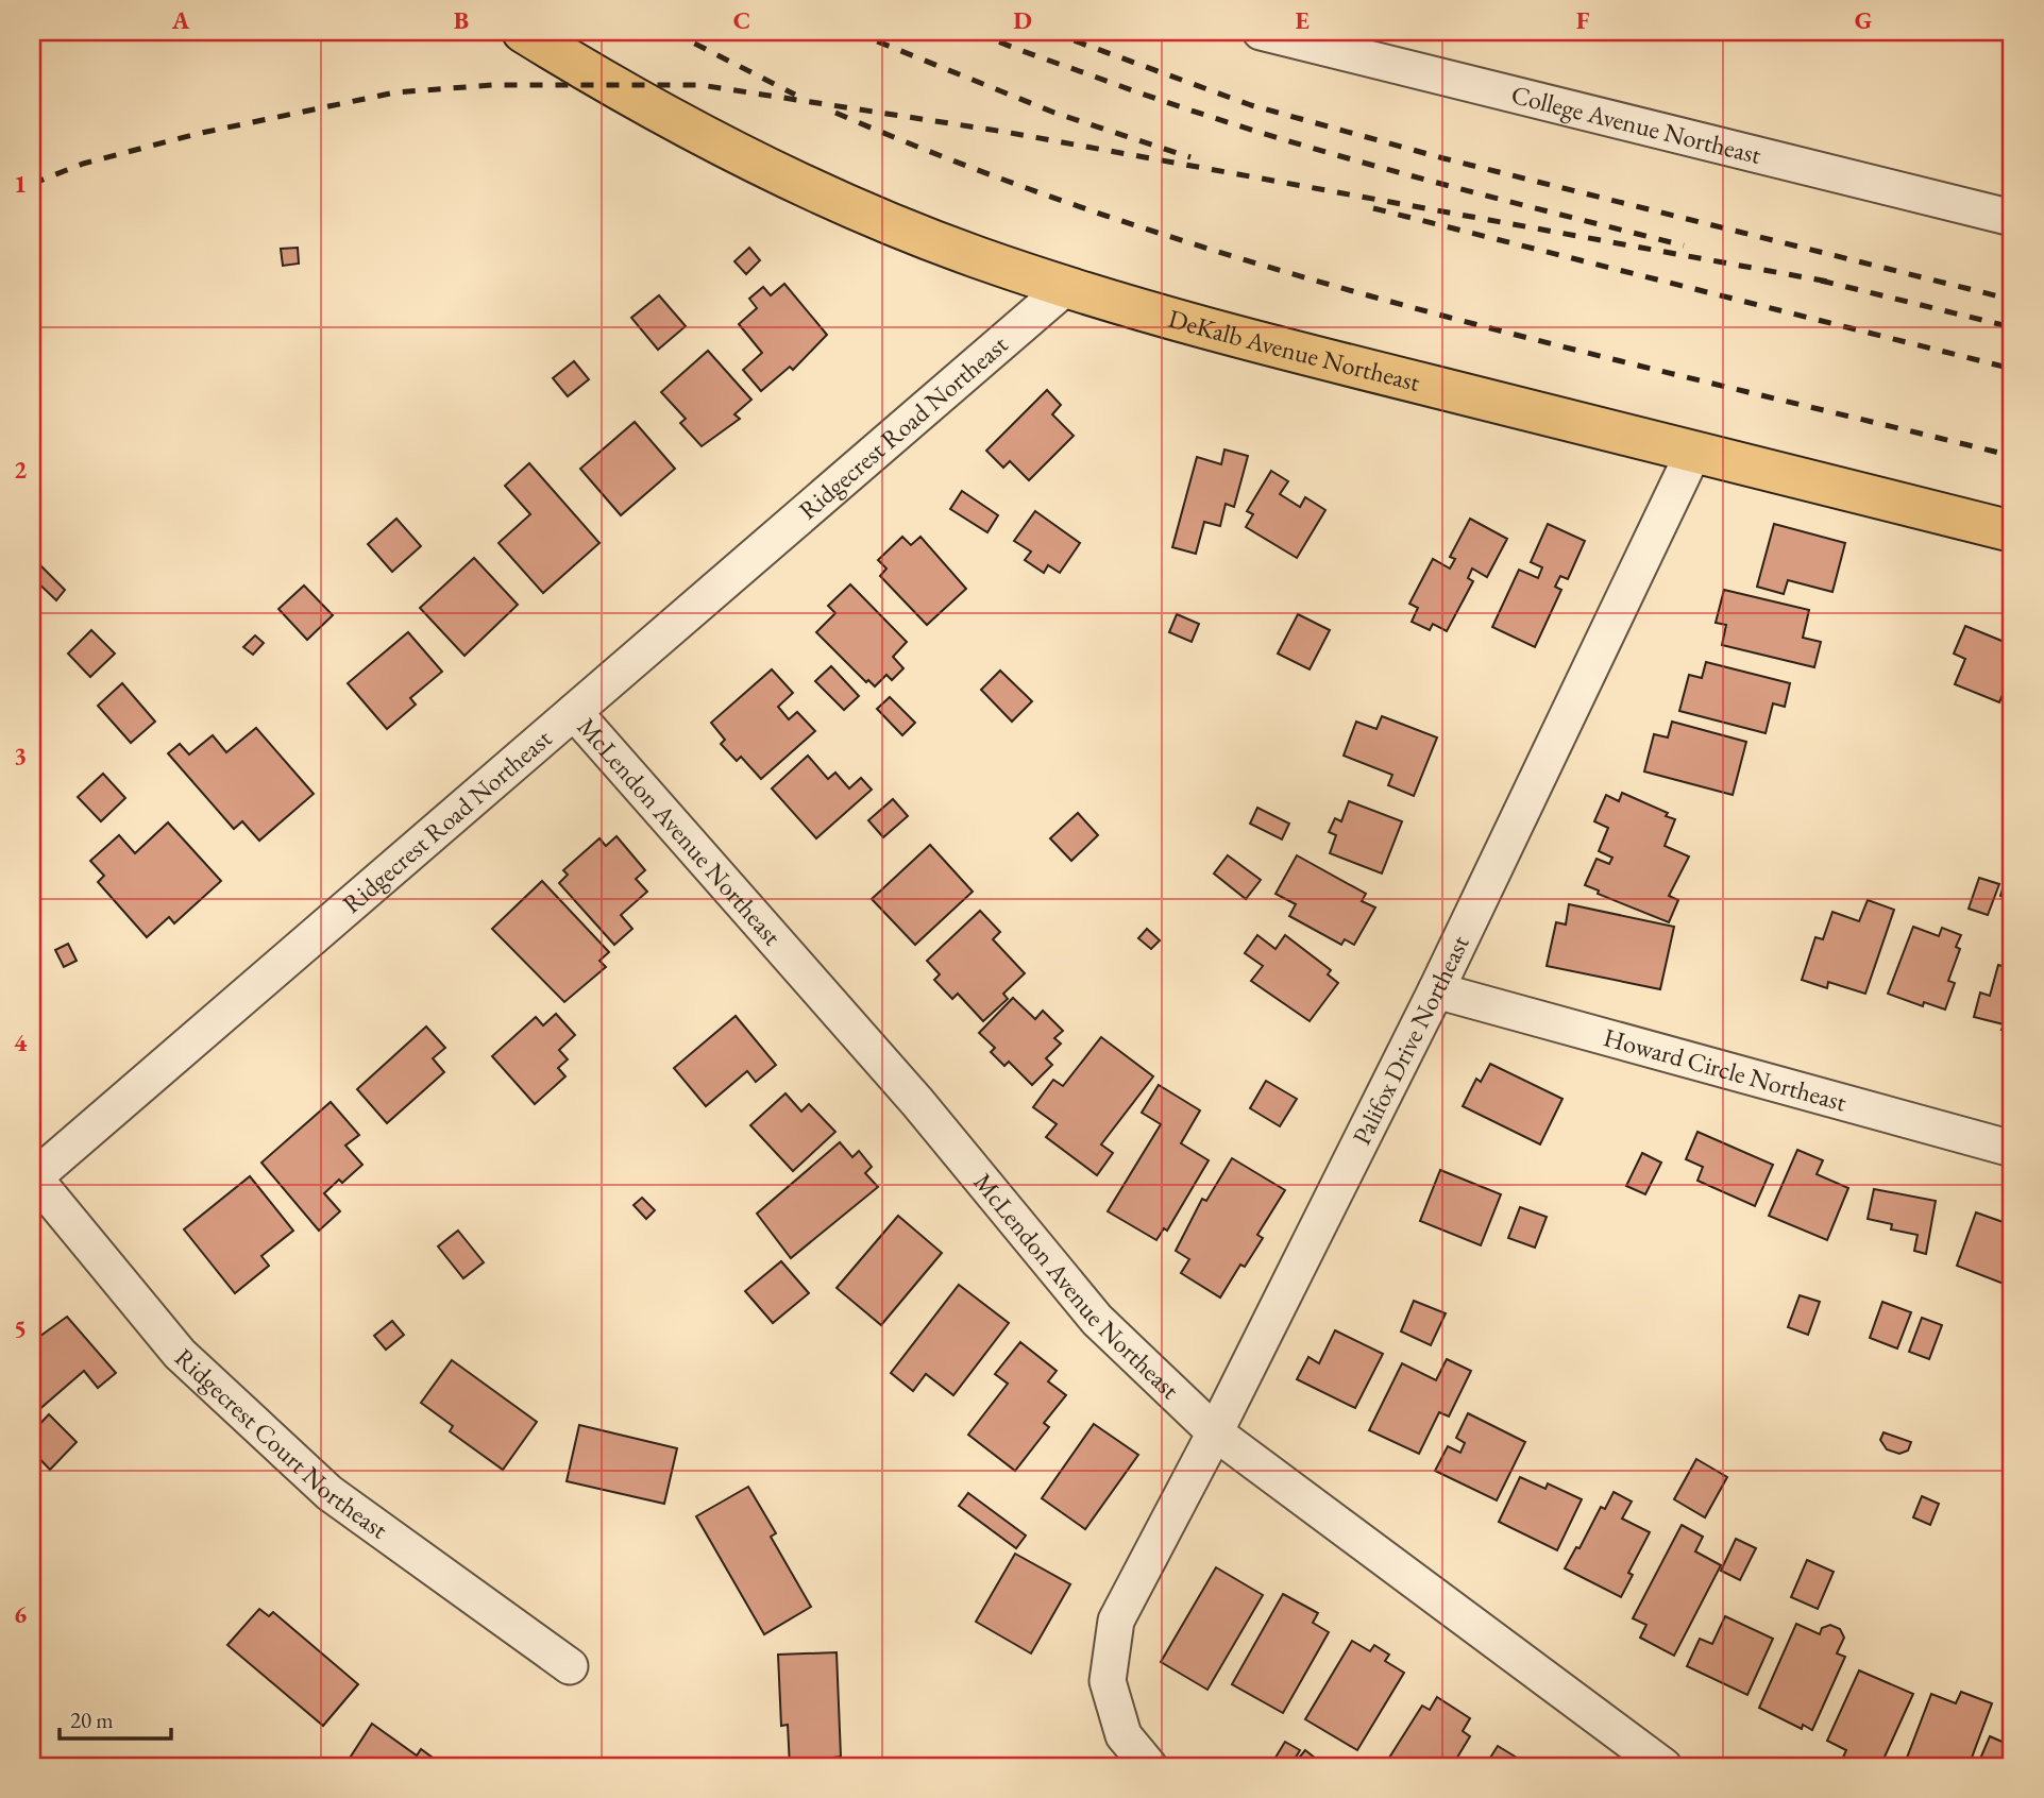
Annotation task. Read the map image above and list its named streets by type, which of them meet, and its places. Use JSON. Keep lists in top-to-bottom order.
{
  "streets": {
    "main road": ["DeKalb Avenue Northeast"],
    "street": [
      "College Avenue Northeast",
      "Ridgecrest Road Northeast",
      "McLendon Avenue Northeast",
      "Palifox Drive Northeast",
      "Howard Circle Northeast",
      "Ridgecrest Court Northeast"
    ]
  },
  "crossings": [
    ["DeKalb Avenue Northeast", "Ridgecrest Road Northeast"],
    ["DeKalb Avenue Northeast", "Palifox Drive Northeast"],
    ["Ridgecrest Road Northeast", "McLendon Avenue Northeast"],
    ["Ridgecrest Road Northeast", "Ridgecrest Court Northeast"],
    ["McLendon Avenue Northeast", "Palifox Drive Northeast"],
    ["Palifox Drive Northeast", "Howard Circle Northeast"]
  ],
  "scale_bar": "20 m",
  "grid": {
    "columns": [
      "A",
      "B",
      "C",
      "D",
      "E",
      "F",
      "G"
    ],
    "rows": [
      "1",
      "2",
      "3",
      "4",
      "5",
      "6"
    ]
  }
}
